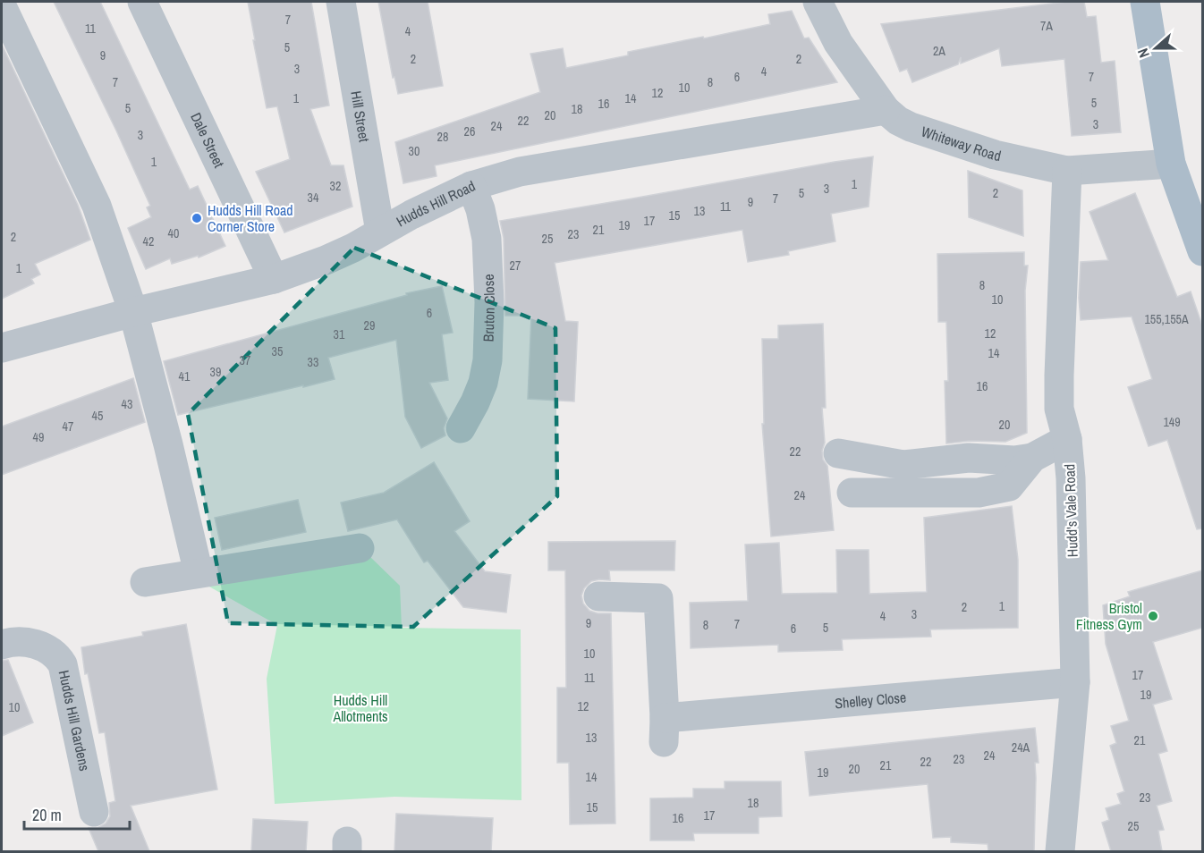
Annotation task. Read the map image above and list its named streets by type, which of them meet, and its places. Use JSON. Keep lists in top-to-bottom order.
{
  "streets": {
    "street": [
      "Hill Street",
      "Dale Street",
      "Whiteway Road",
      "Hudds Hill Road",
      "Bruton Close",
      "Hudd's Vale Road",
      "Shelley Close",
      "Hudds Hill Gardens"
    ]
  },
  "crossings": [
    ["Hill Street", "Hudds Hill Road"],
    ["Dale Street", "Hudds Hill Road"],
    ["Whiteway Road", "Hudds Hill Road"],
    ["Whiteway Road", "Hudd's Vale Road"],
    ["Hudds Hill Road", "Bruton Close"],
    ["Hudd's Vale Road", "Shelley Close"]
  ],
  "parks": ["Hudds Hill Allotments"],
  "places": ["Hudds Hill Road Corner Store", "Bristol Fitness Gym"],
  "house_numbers": [
    "7",
    "7A",
    "11",
    "4",
    "5",
    "2A",
    "9",
    "2",
    "2",
    "3",
    "4",
    "6",
    "7",
    "7",
    "8",
    "10",
    "12",
    "1",
    "14",
    "5",
    "16",
    "5",
    "18",
    "20",
    "22",
    "3",
    "24",
    "26",
    "3",
    "28",
    "30",
    "1",
    "1",
    "32",
    "3",
    "5",
    "2",
    "34",
    "7",
    "9",
    "11",
    "13",
    "15",
    "17",
    "19",
    "21",
    "40",
    "23",
    "2",
    "25",
    "42",
    "27",
    "1",
    "8",
    "10",
    "6",
    "155,155A",
    "29",
    "12",
    "31",
    "35",
    "14",
    "37",
    "33",
    "39",
    "41",
    "16",
    "43",
    "45",
    "149",
    "20",
    "47",
    "49",
    "22",
    "24",
    "1",
    "2",
    "3",
    "4",
    "9",
    "7",
    "8",
    "5",
    "6",
    "10",
    "17",
    "11",
    "19",
    "12",
    "10",
    "13",
    "21",
    "24A",
    "24",
    "23",
    "22",
    "21",
    "20",
    "19",
    "14",
    "23",
    "18",
    "15",
    "17",
    "16",
    "25"
  ],
  "scale_bar": "20 m",
  "north": "left"
}
